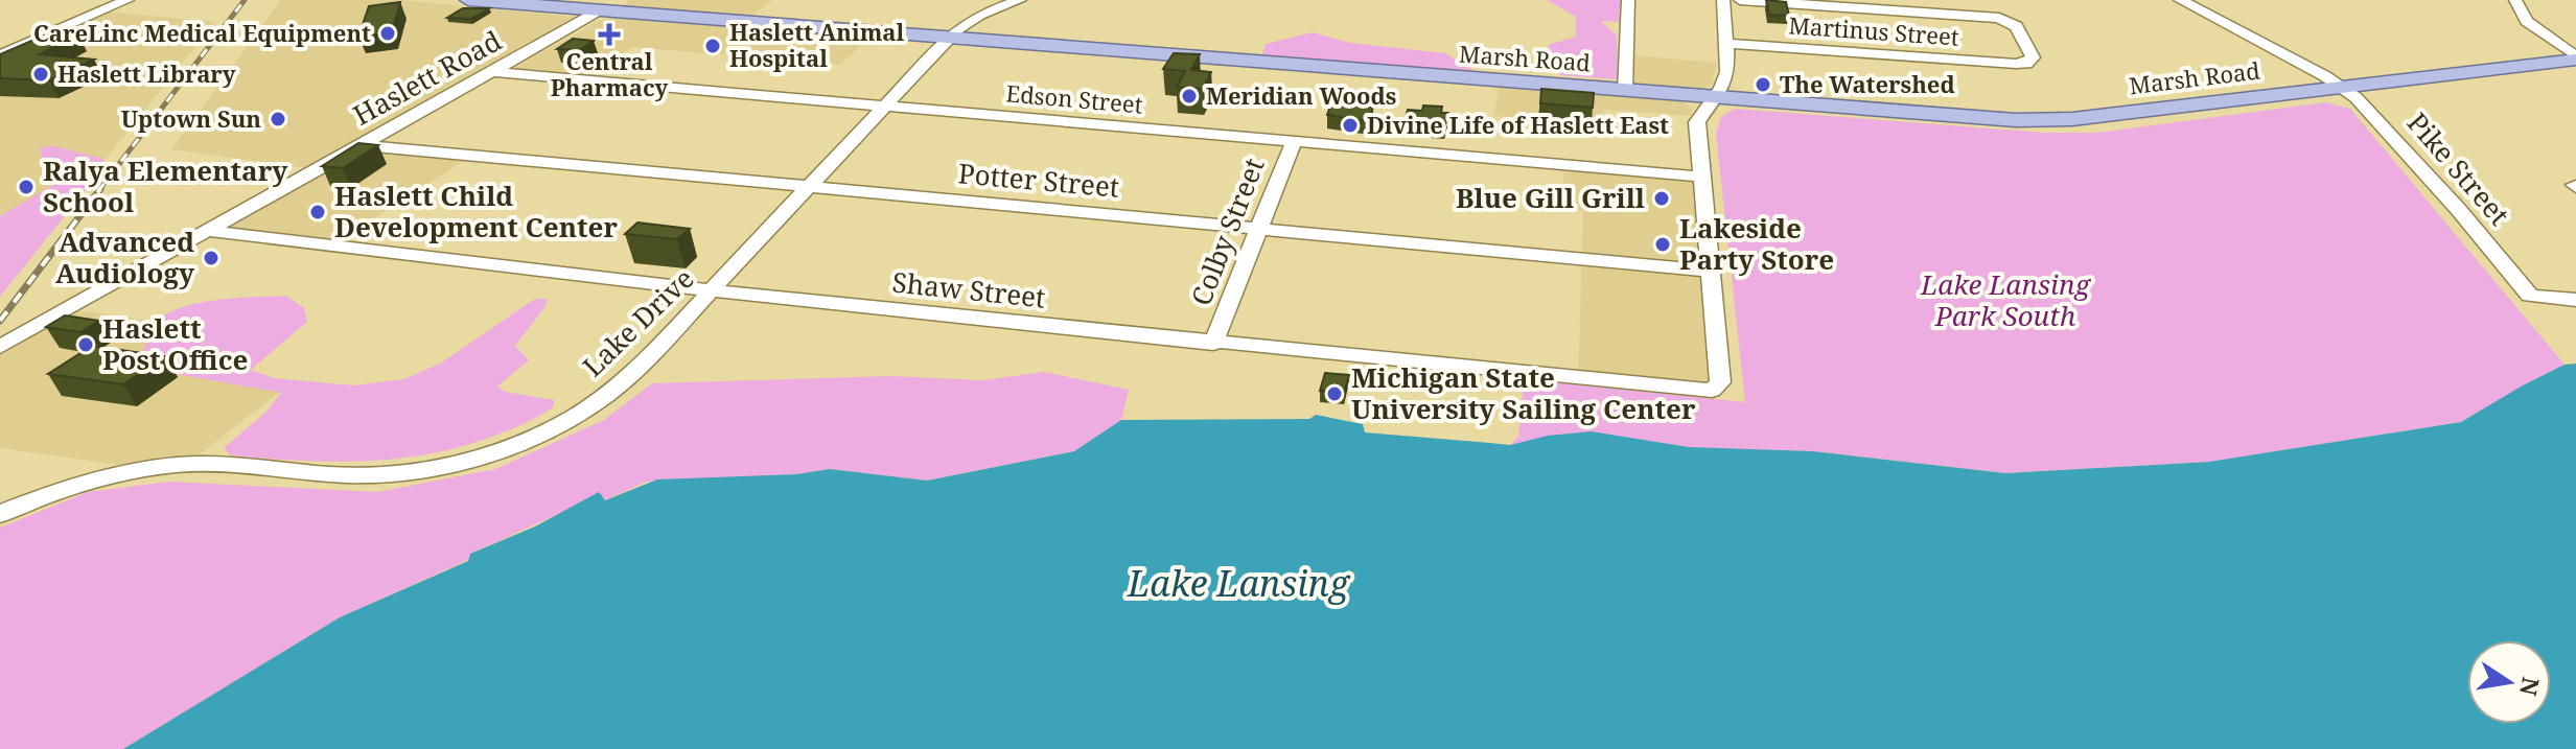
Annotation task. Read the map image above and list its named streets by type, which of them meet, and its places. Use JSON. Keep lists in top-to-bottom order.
{
  "streets": {
    "main road": ["Marsh Road"],
    "street": [
      "Martinus Street",
      "Haslett Road",
      "Edson Street",
      "Pike Street",
      "Potter Street",
      "Colby Street",
      "Shaw Street",
      "Lake Drive"
    ]
  },
  "crossings": [
    ["Marsh Road", "Haslett Road"],
    ["Marsh Road", "Pike Street"],
    ["Marsh Road", "Lake Drive"],
    ["Haslett Road", "Edson Street"],
    ["Haslett Road", "Potter Street"],
    ["Haslett Road", "Shaw Street"],
    ["Edson Street", "Colby Street"],
    ["Edson Street", "Lake Drive"],
    ["Potter Street", "Colby Street"],
    ["Potter Street", "Shaw Street"],
    ["Potter Street", "Lake Drive"],
    ["Colby Street", "Shaw Street"],
    ["Shaw Street", "Lake Drive"]
  ],
  "water": ["Lake Lansing"],
  "parks": ["Lake Lansing Park South"],
  "places": {
    "other": [
      "CareLinc Medical Equipment",
      "Haslett Animal Hospital",
      "Haslett Library",
      "The Watershed",
      "Meridian Woods",
      "Uptown Sun",
      "Divine Life of Haslett East",
      "Ralya Elementary School",
      "Blue Gill Grill",
      "Haslett Child Development Center",
      "Lakeside Party Store",
      "Advanced Audiology",
      "Haslett Post Office",
      "Michigan State University Sailing Center"
    ],
    "health": ["Central Pharmacy"]
  },
  "north": "right"
}
